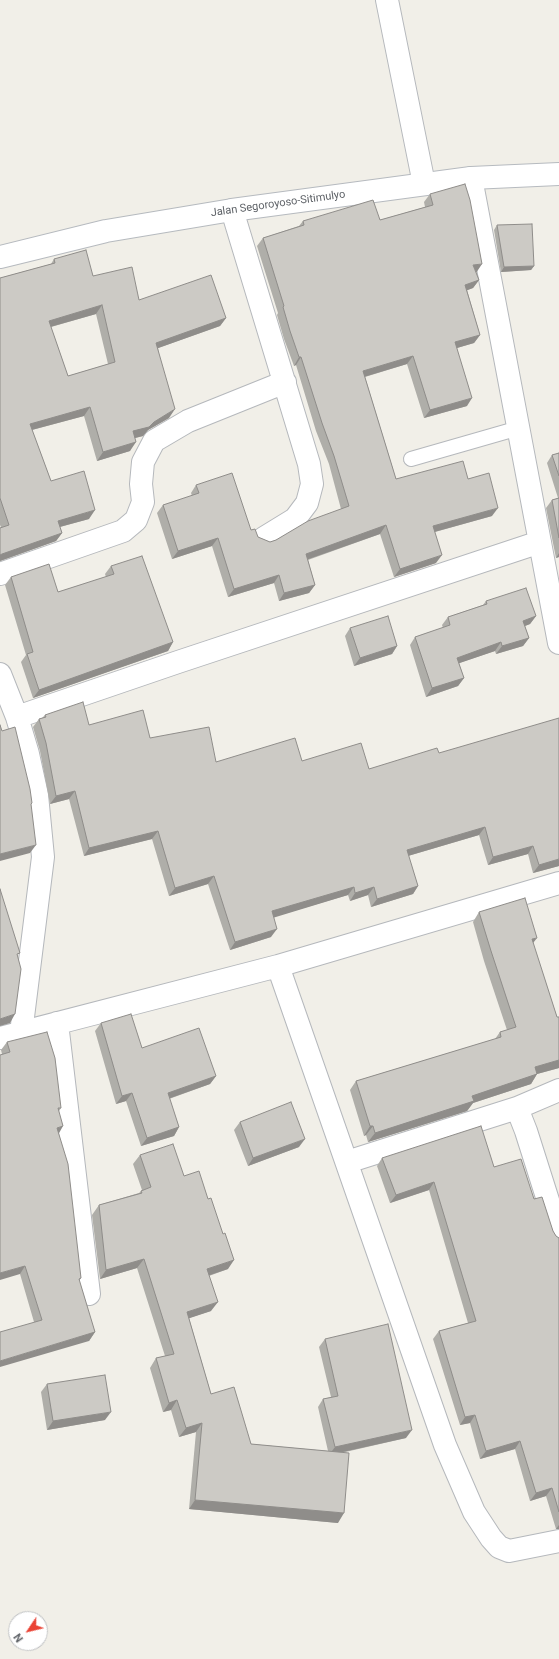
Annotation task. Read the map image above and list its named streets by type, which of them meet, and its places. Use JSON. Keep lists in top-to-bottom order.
{
  "streets": {
    "street": ["Jalan Segoroyoso-Sitimulyo"]
  },
  "north": "bottom left"
}
